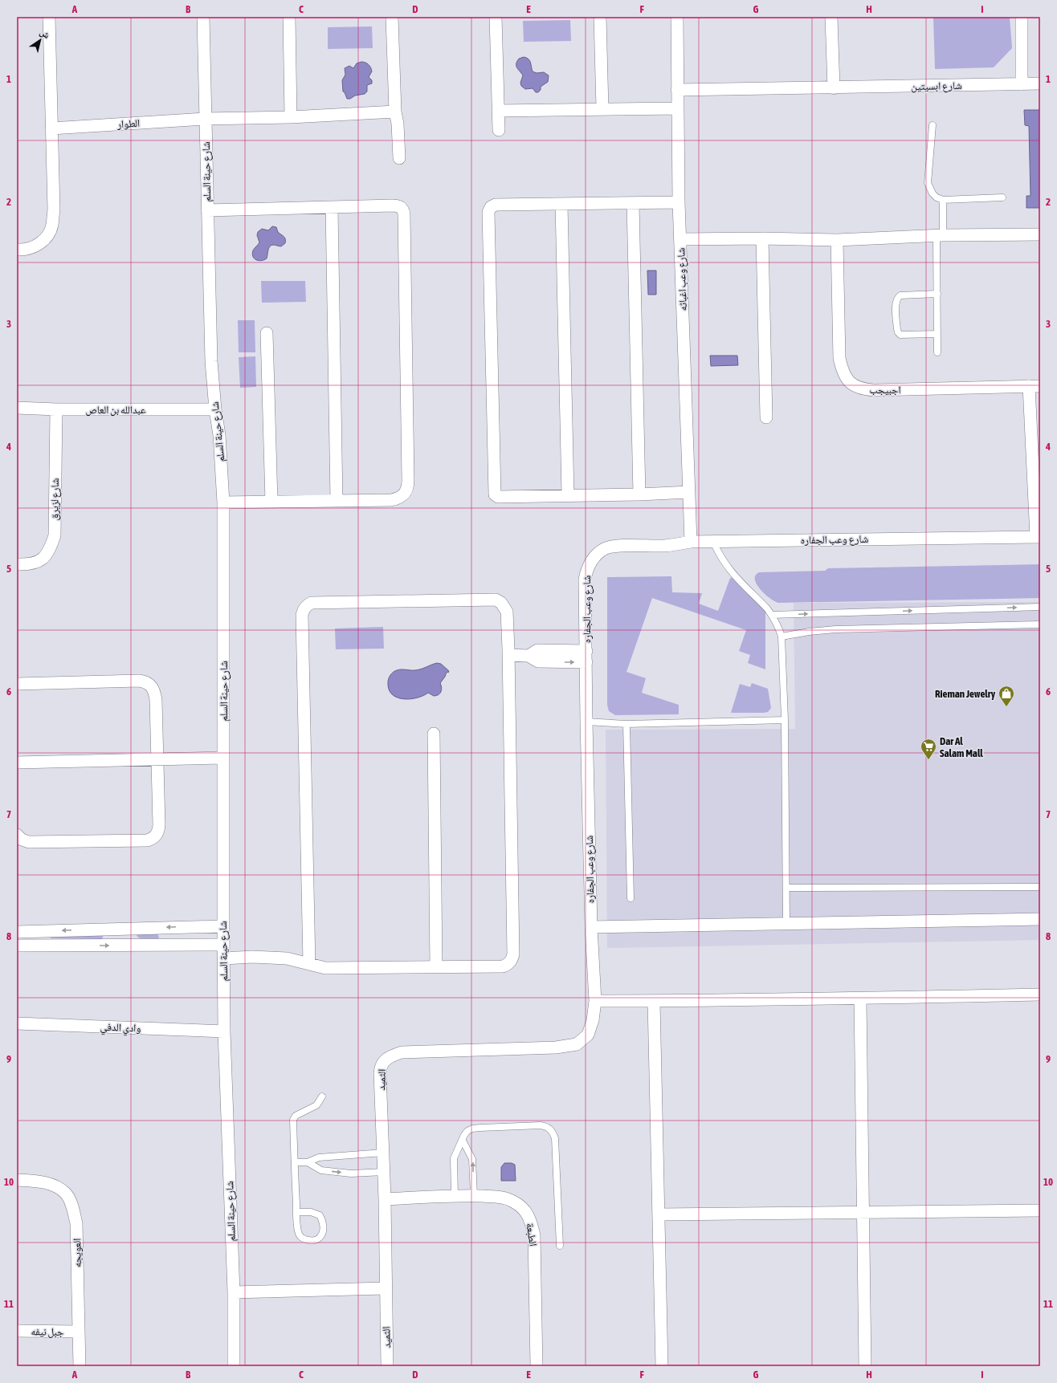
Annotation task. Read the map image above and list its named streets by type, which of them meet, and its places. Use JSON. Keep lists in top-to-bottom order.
{
  "streets": {
    "street": [
      "شارع ابسيتين",
      "الطوار",
      "شارع حينة السلم",
      "شارع وعب اغباثه",
      "اجبيجب",
      "عبدالله بن العاص",
      "شارع لزيرق",
      "شارع وعب الجفاره",
      "وادي الدفي",
      "الثميد",
      "الطبعة",
      "العويجه",
      "جبل نيفه"
    ]
  },
  "crossings": [
    ["شارع ابسيتين", "شارع وعب اغباثه"],
    ["الطوار", "شارع حينة السلم"],
    ["شارع حينة السلم", "عبدالله بن العاص"],
    ["شارع حينة السلم", "وادي الدفي"],
    ["شارع وعب اغباثه", "شارع وعب الجفاره"],
    ["اجبيجب", "شارع وعب الجفاره"],
    ["عبدالله بن العاص", "شارع لزيرق"],
    ["شارع وعب الجفاره", "الثميد"],
    ["الثميد", "الطبعة"],
    ["العويجه", "جبل نيفه"]
  ],
  "places": {
    "shop": ["Rieman Jewelry"],
    "supermarket": ["Dar Al Salam Mall"]
  },
  "north": "top right",
  "grid": {
    "columns": [
      "A",
      "B",
      "C",
      "D",
      "E",
      "F",
      "G",
      "H",
      "I"
    ],
    "rows": [
      "1",
      "2",
      "3",
      "4",
      "5",
      "6",
      "7",
      "8",
      "9",
      "10",
      "11"
    ]
  }
}
